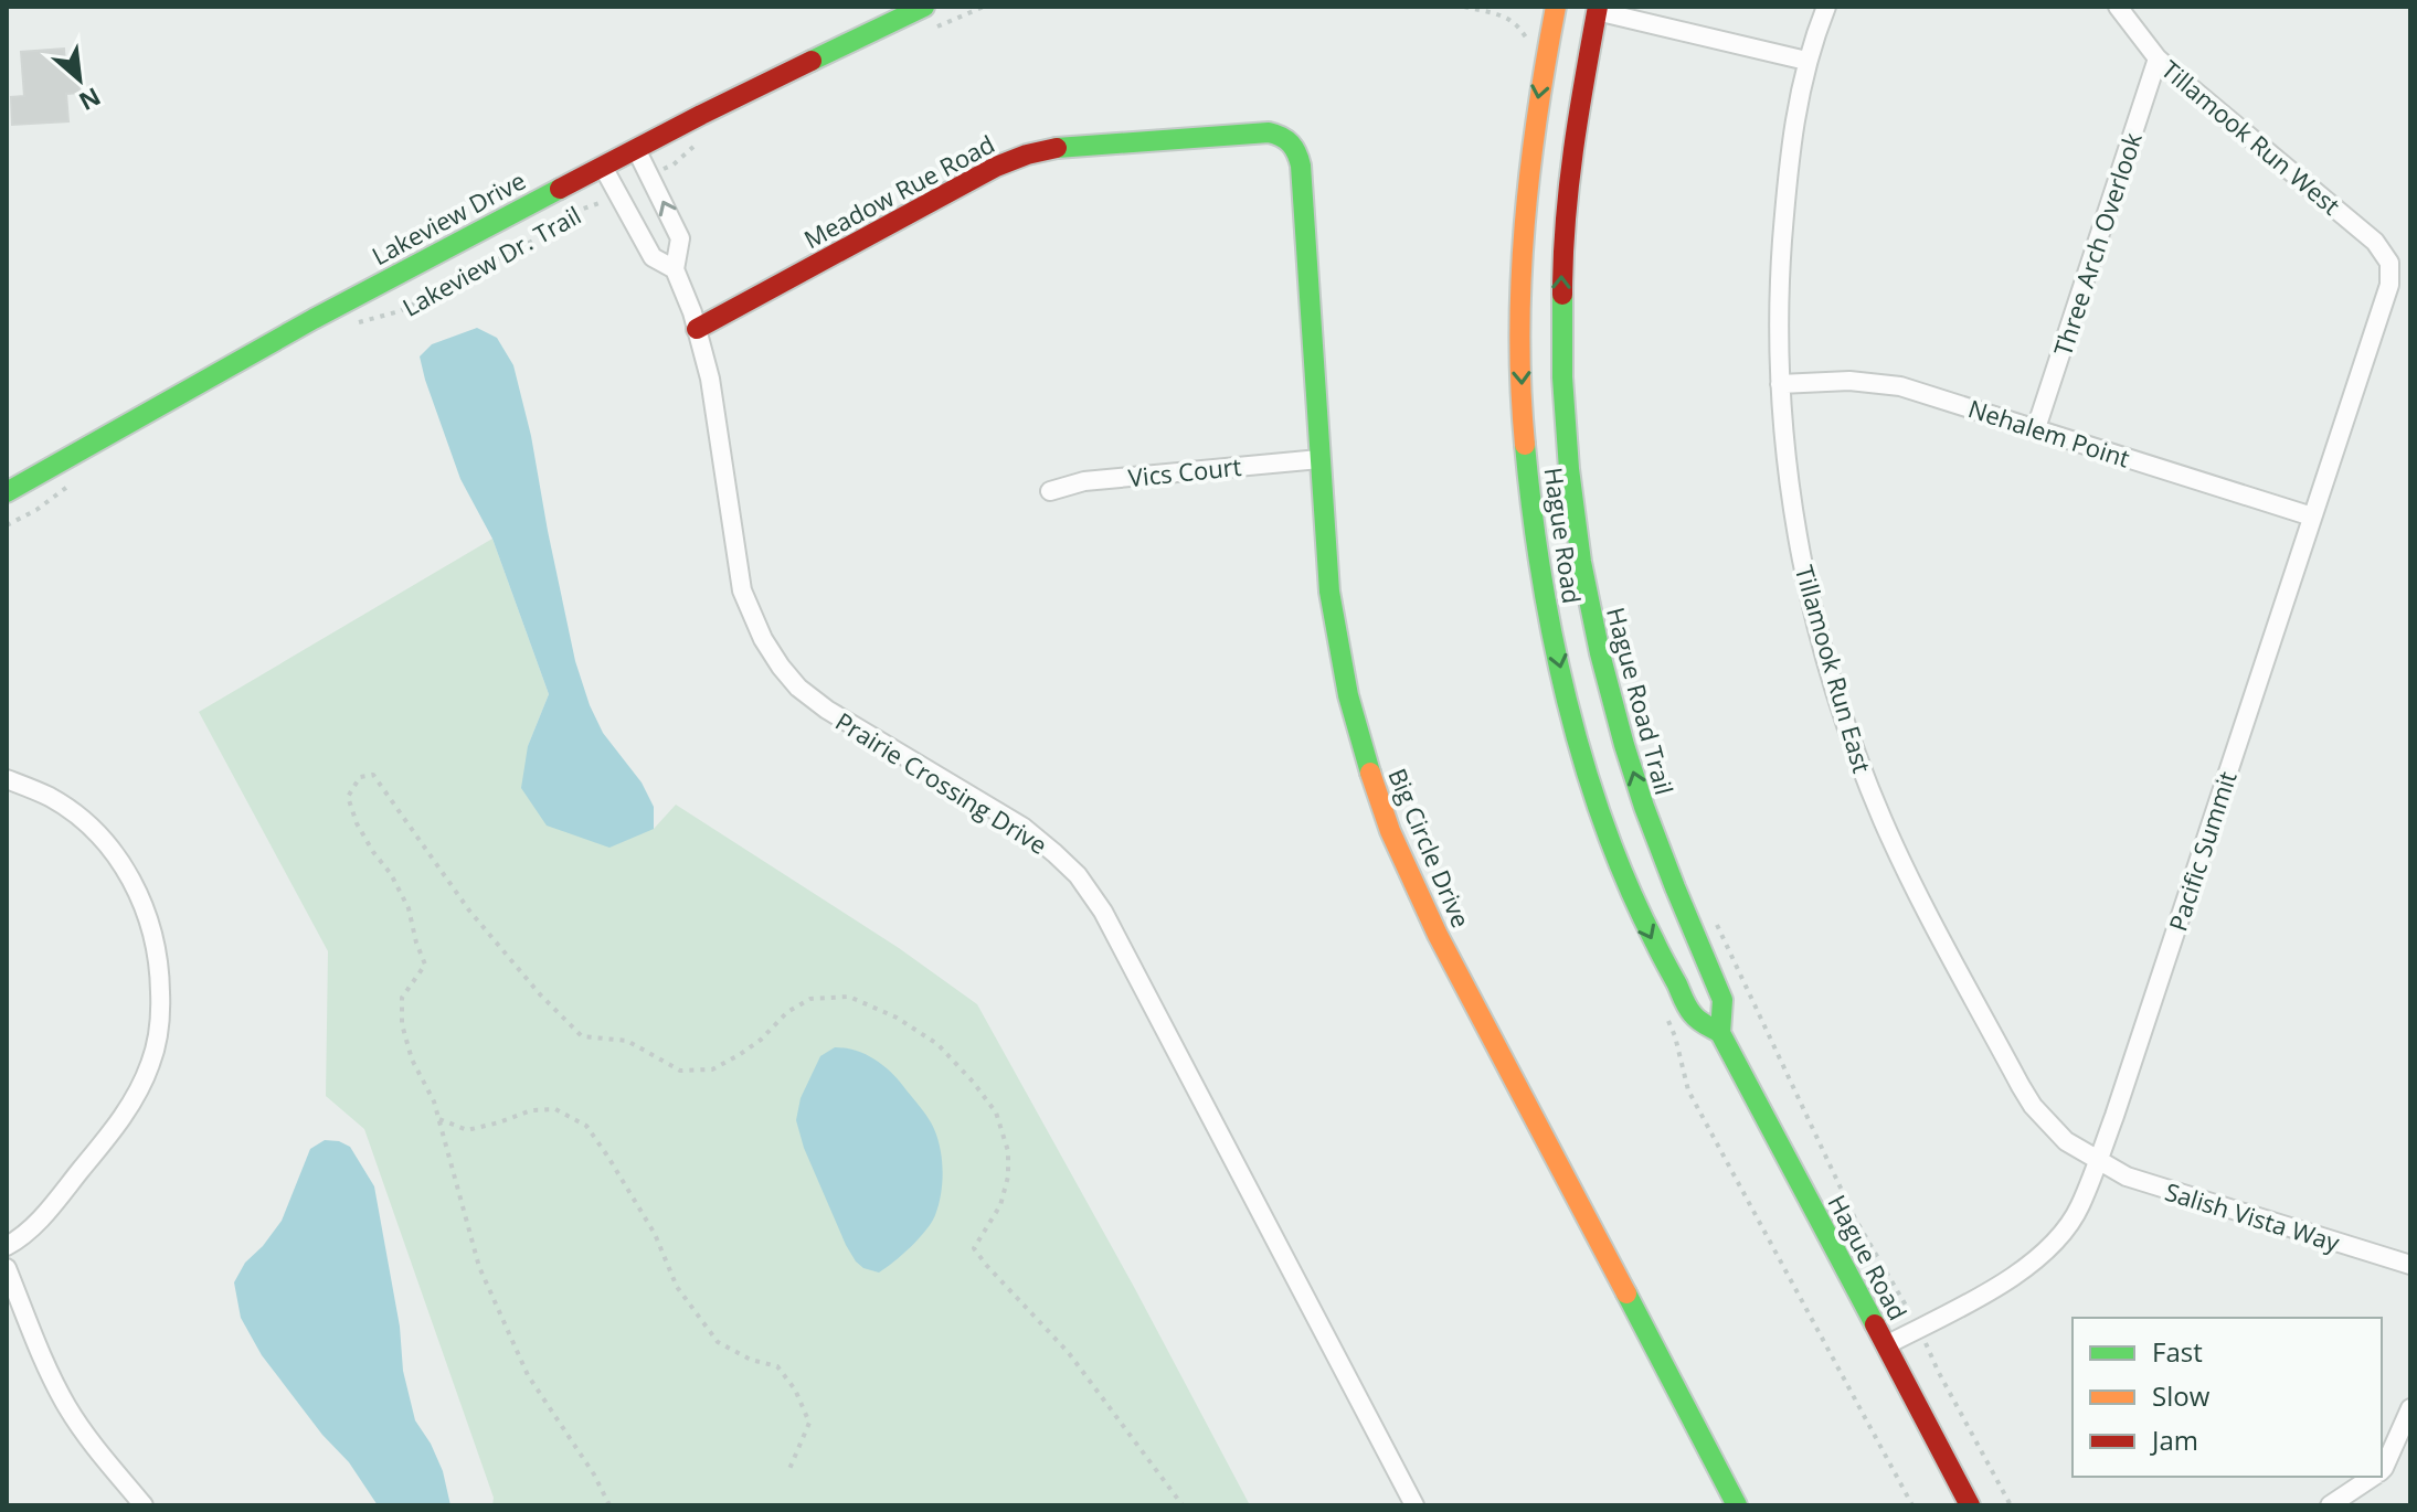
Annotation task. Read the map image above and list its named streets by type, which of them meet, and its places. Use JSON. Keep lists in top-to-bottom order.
{
  "streets": {
    "street": [
      "Tillamook Run West",
      "Meadow Rue Road",
      "Lakeview Drive",
      "Three Arch Overlook",
      "Nehalem Point",
      "Vics Court",
      "Hague Road",
      "Tillamook Run East",
      "Prairie Crossing Drive",
      "Big Circle Drive",
      "Pacific Summit",
      "Salish Vista Way"
    ],
    "path": ["Lakeview Dr. Trail"]
  },
  "crossings": [
    ["Tillamook Run West", "Three Arch Overlook"],
    ["Tillamook Run West", "Pacific Summit"],
    ["Meadow Rue Road", "Prairie Crossing Drive"],
    ["Meadow Rue Road", "Big Circle Drive"],
    ["Lakeview Drive", "Prairie Crossing Drive"],
    ["Three Arch Overlook", "Nehalem Point"],
    ["Lakeview Dr. Trail", "Prairie Crossing Drive"],
    ["Nehalem Point", "Tillamook Run East"],
    ["Nehalem Point", "Pacific Summit"],
    ["Vics Court", "Big Circle Drive"],
    ["Hague Road", "Pacific Summit"],
    ["Tillamook Run East", "Pacific Summit"],
    ["Tillamook Run East", "Salish Vista Way"],
    ["Pacific Summit", "Salish Vista Way"]
  ],
  "legend": ["Fast", "Slow", "Jam"],
  "north": "bottom right"
}
